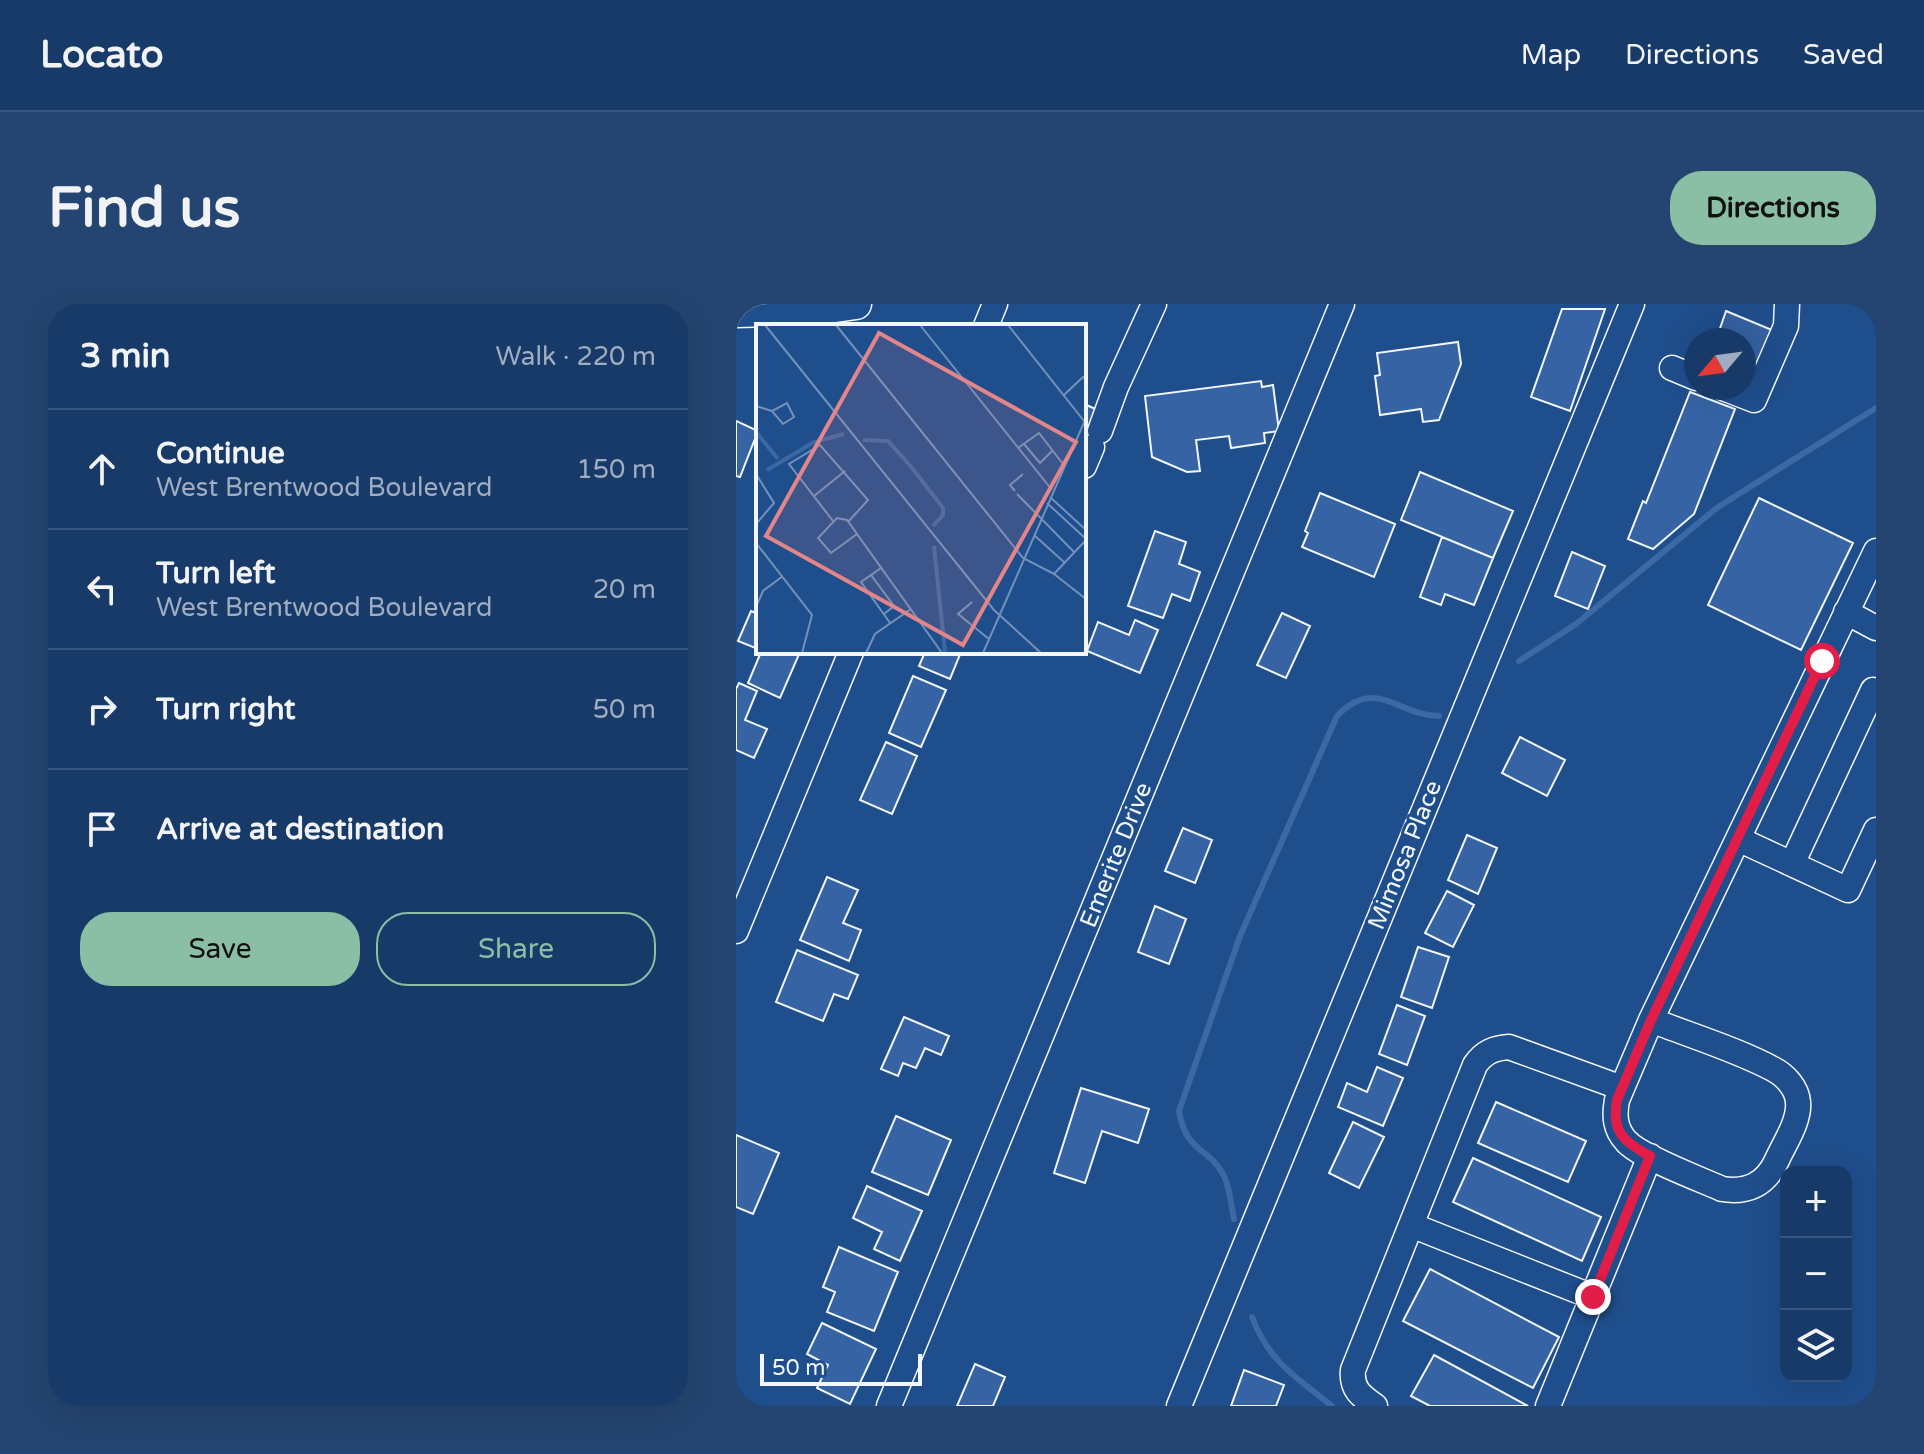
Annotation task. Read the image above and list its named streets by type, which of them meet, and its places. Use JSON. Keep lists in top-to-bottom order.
{
  "streets": {
    "street": ["Emerite Drive", "Mimosa Place"]
  },
  "scale_bar": "50 m",
  "north": "bottom left",
  "page": {
    "header": "Locato",
    "nav": ["Map", "Directions", "Saved"],
    "buttons": [
      "Directions",
      ["Save", "Share"]
    ],
    "title": "Find us",
    "heading": ["3 min", "Walk · 220 m"],
    "list": [
      ["Continue", "West Brentwood Boulevard", "150 m"],
      ["Turn left", "West Brentwood Boulevard", "20 m"],
      ["Turn right", "50 m"],
      "Arrive at destination"
    ],
    "map_buttons": ["+", "−"],
    "scale": "50 m"
  }
}
